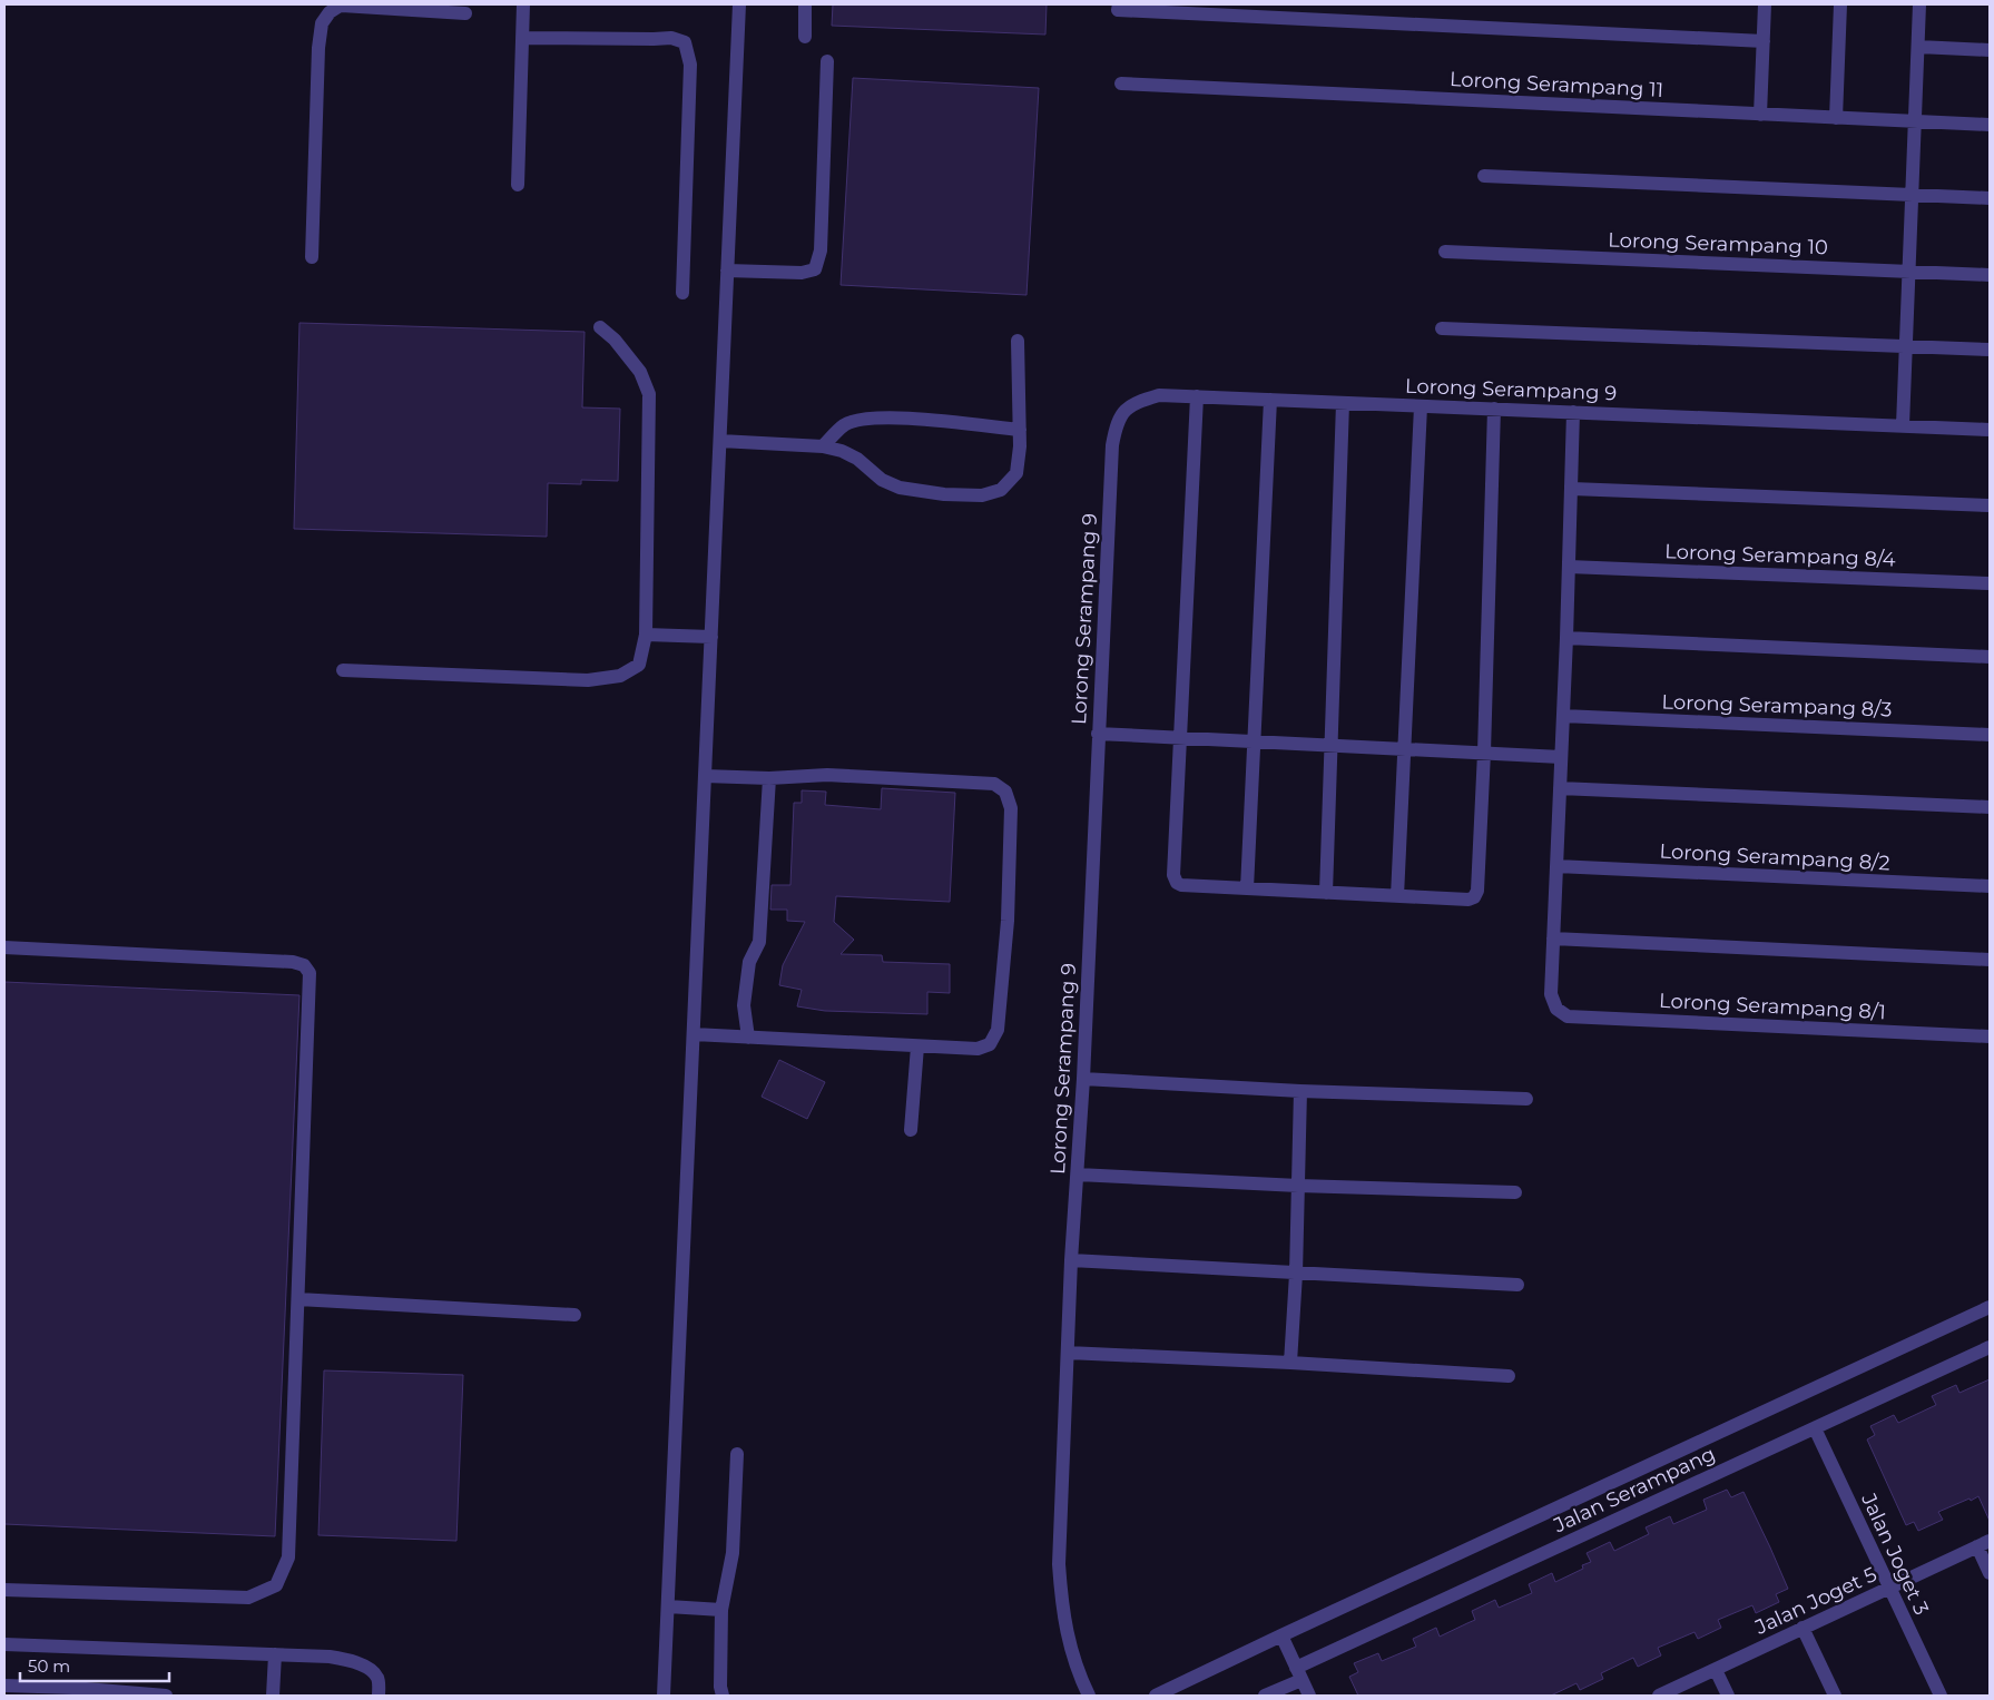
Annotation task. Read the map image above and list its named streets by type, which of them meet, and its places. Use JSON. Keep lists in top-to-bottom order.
{
  "streets": {
    "street": [
      "Lorong Serampang 11",
      "Lorong Serampang 10",
      "Lorong Serampang 9",
      "Lorong Serampang 8/4",
      "Lorong Serampang 8/3",
      "Lorong Serampang 8/2",
      "Lorong Serampang 8/1",
      "Jalan Serampang",
      "Jalan Joget 3",
      "Jalan Joget 5"
    ]
  },
  "crossings": [
    ["Jalan Serampang", "Jalan Joget 3"],
    ["Jalan Joget 3", "Jalan Joget 5"]
  ],
  "scale_bar": "50 m"
}
